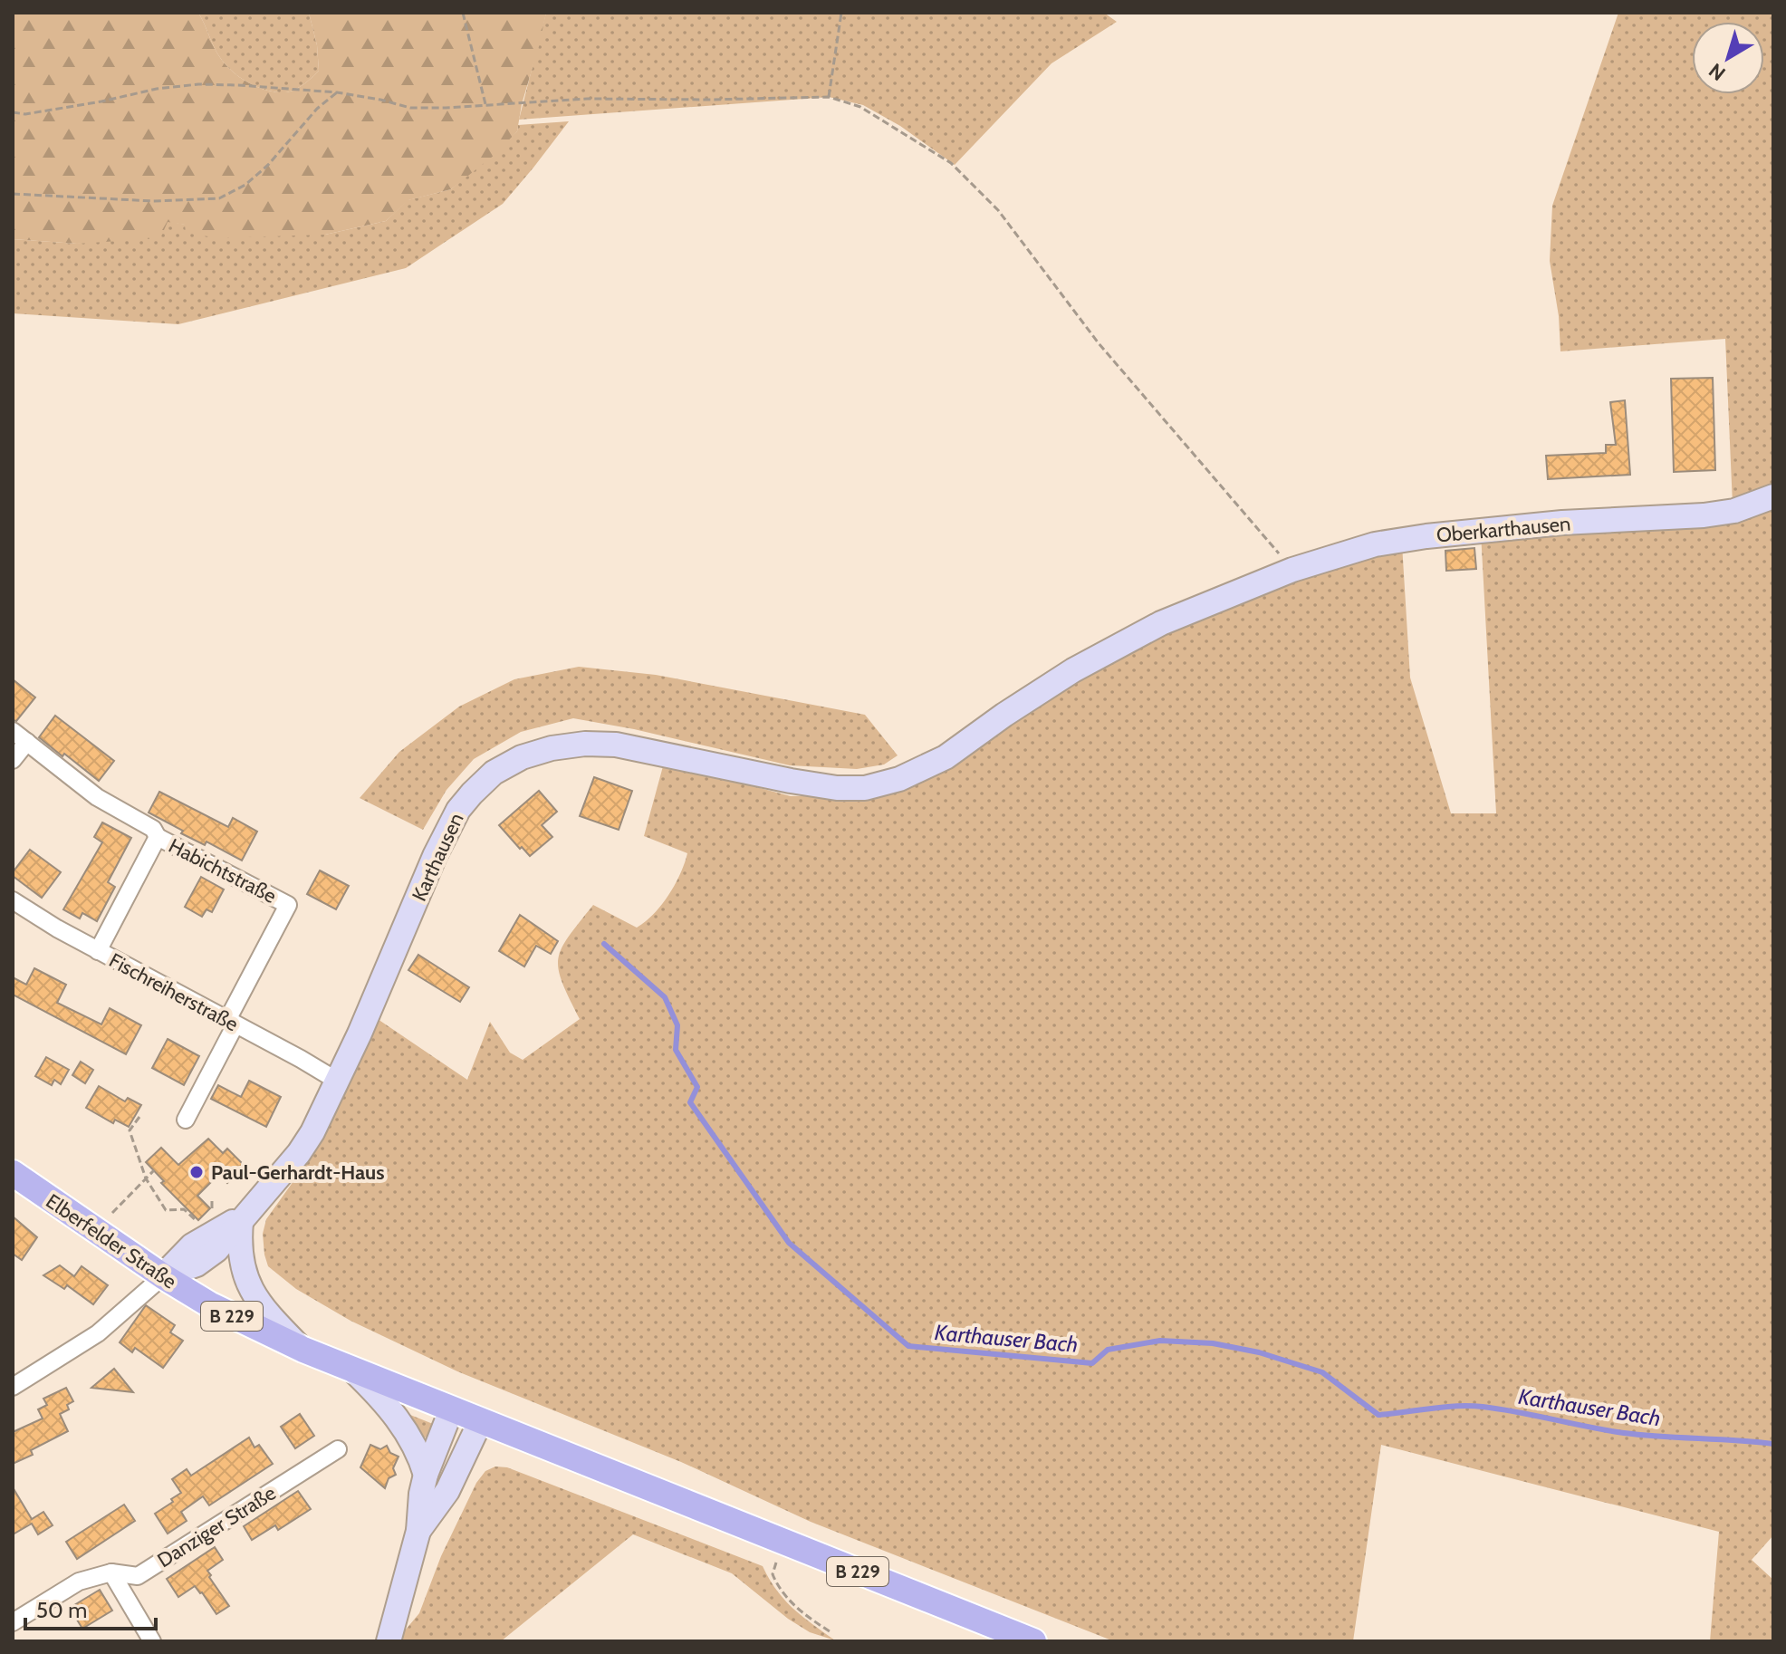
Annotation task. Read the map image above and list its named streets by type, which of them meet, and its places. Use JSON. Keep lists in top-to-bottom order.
{
  "streets": {
    "main road": [
      "Oberkarthausen",
      "Karthausen",
      "Elberfelder Straße",
      "B 229"
    ],
    "street": ["Habichtstraße", "Fischreiherstraße", "Danziger Straße"]
  },
  "crossings": [
    ["Oberkarthausen", "Karthausen"],
    ["Karthausen", "Fischreiherstraße"],
    ["Karthausen", "Elberfelder Straße"],
    ["Habichtstraße", "Fischreiherstraße"],
    ["Elberfelder Straße", "B 229"]
  ],
  "water": ["Karthauser Bach"],
  "places": ["Paul-Gerhardt-Haus"],
  "scale_bar": "50 m",
  "north": "bottom left"
}
